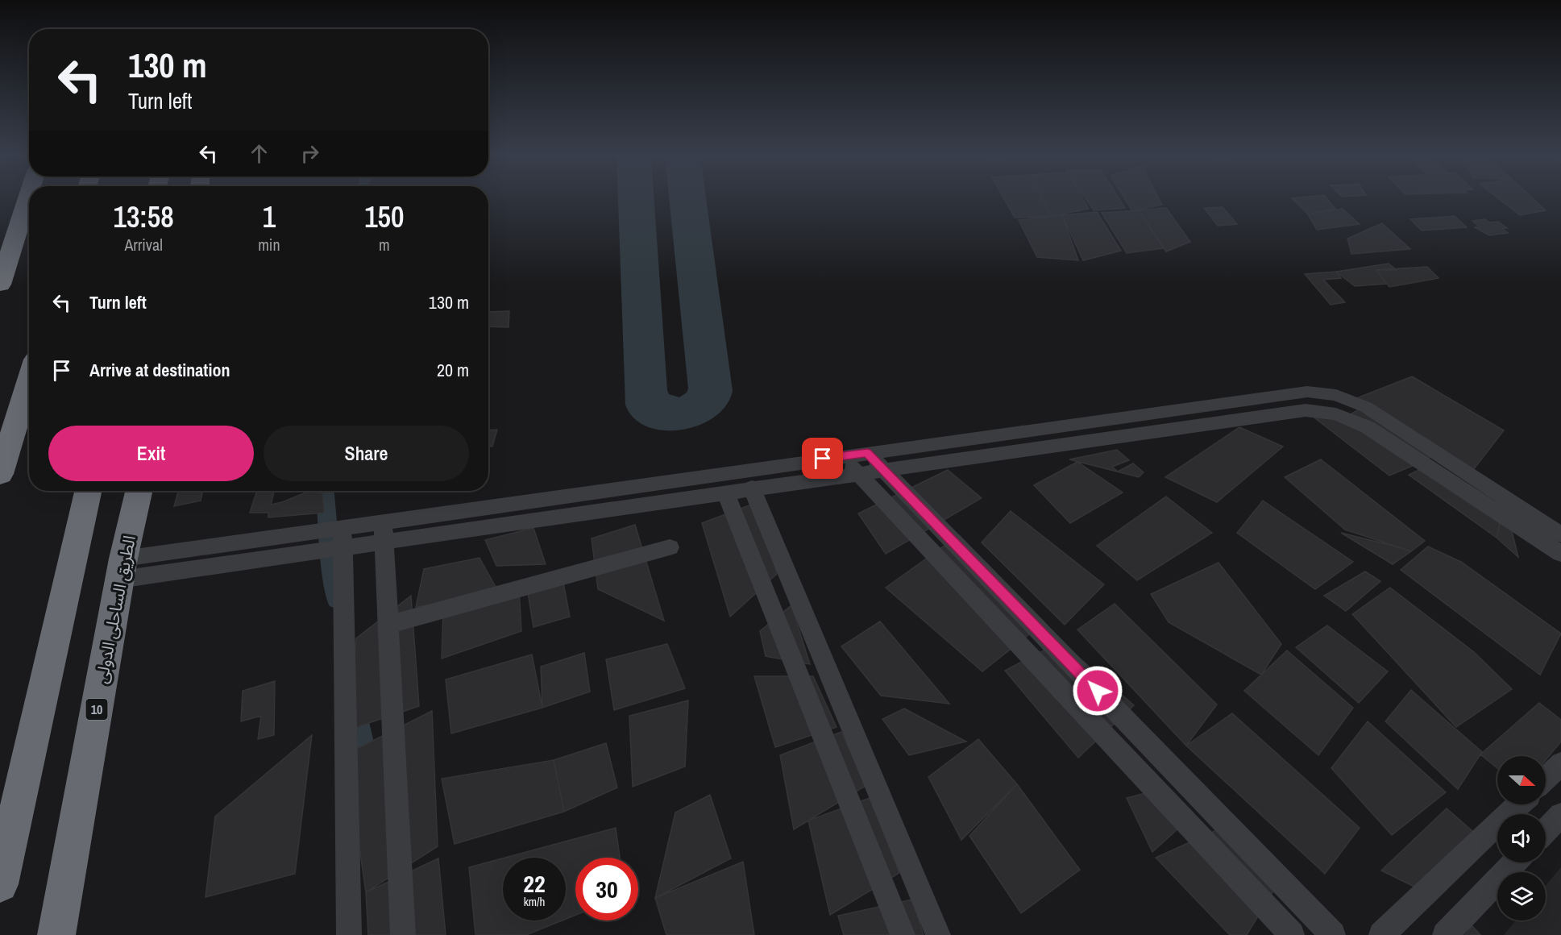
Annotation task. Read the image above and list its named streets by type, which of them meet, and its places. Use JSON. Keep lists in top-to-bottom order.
{
  "streets": {
    "highway": ["الطريق الساحلى الدولى", "10"]
  },
  "north": "right",
  "page": {
    "turn": ["130 m", "Turn left"],
    "eta": [
      "13:58",
      "Arrival",
      "1",
      "min",
      "150",
      "m"
    ],
    "list": [
      {
        "name": "Turn left",
        "value": "130 m"
      },
      {
        "name": "Arrive at destination",
        "value": "20 m"
      }
    ],
    "buttons": ["Exit", "Share"],
    "speed": "22 km/h",
    "limit": "30"
  }
}
